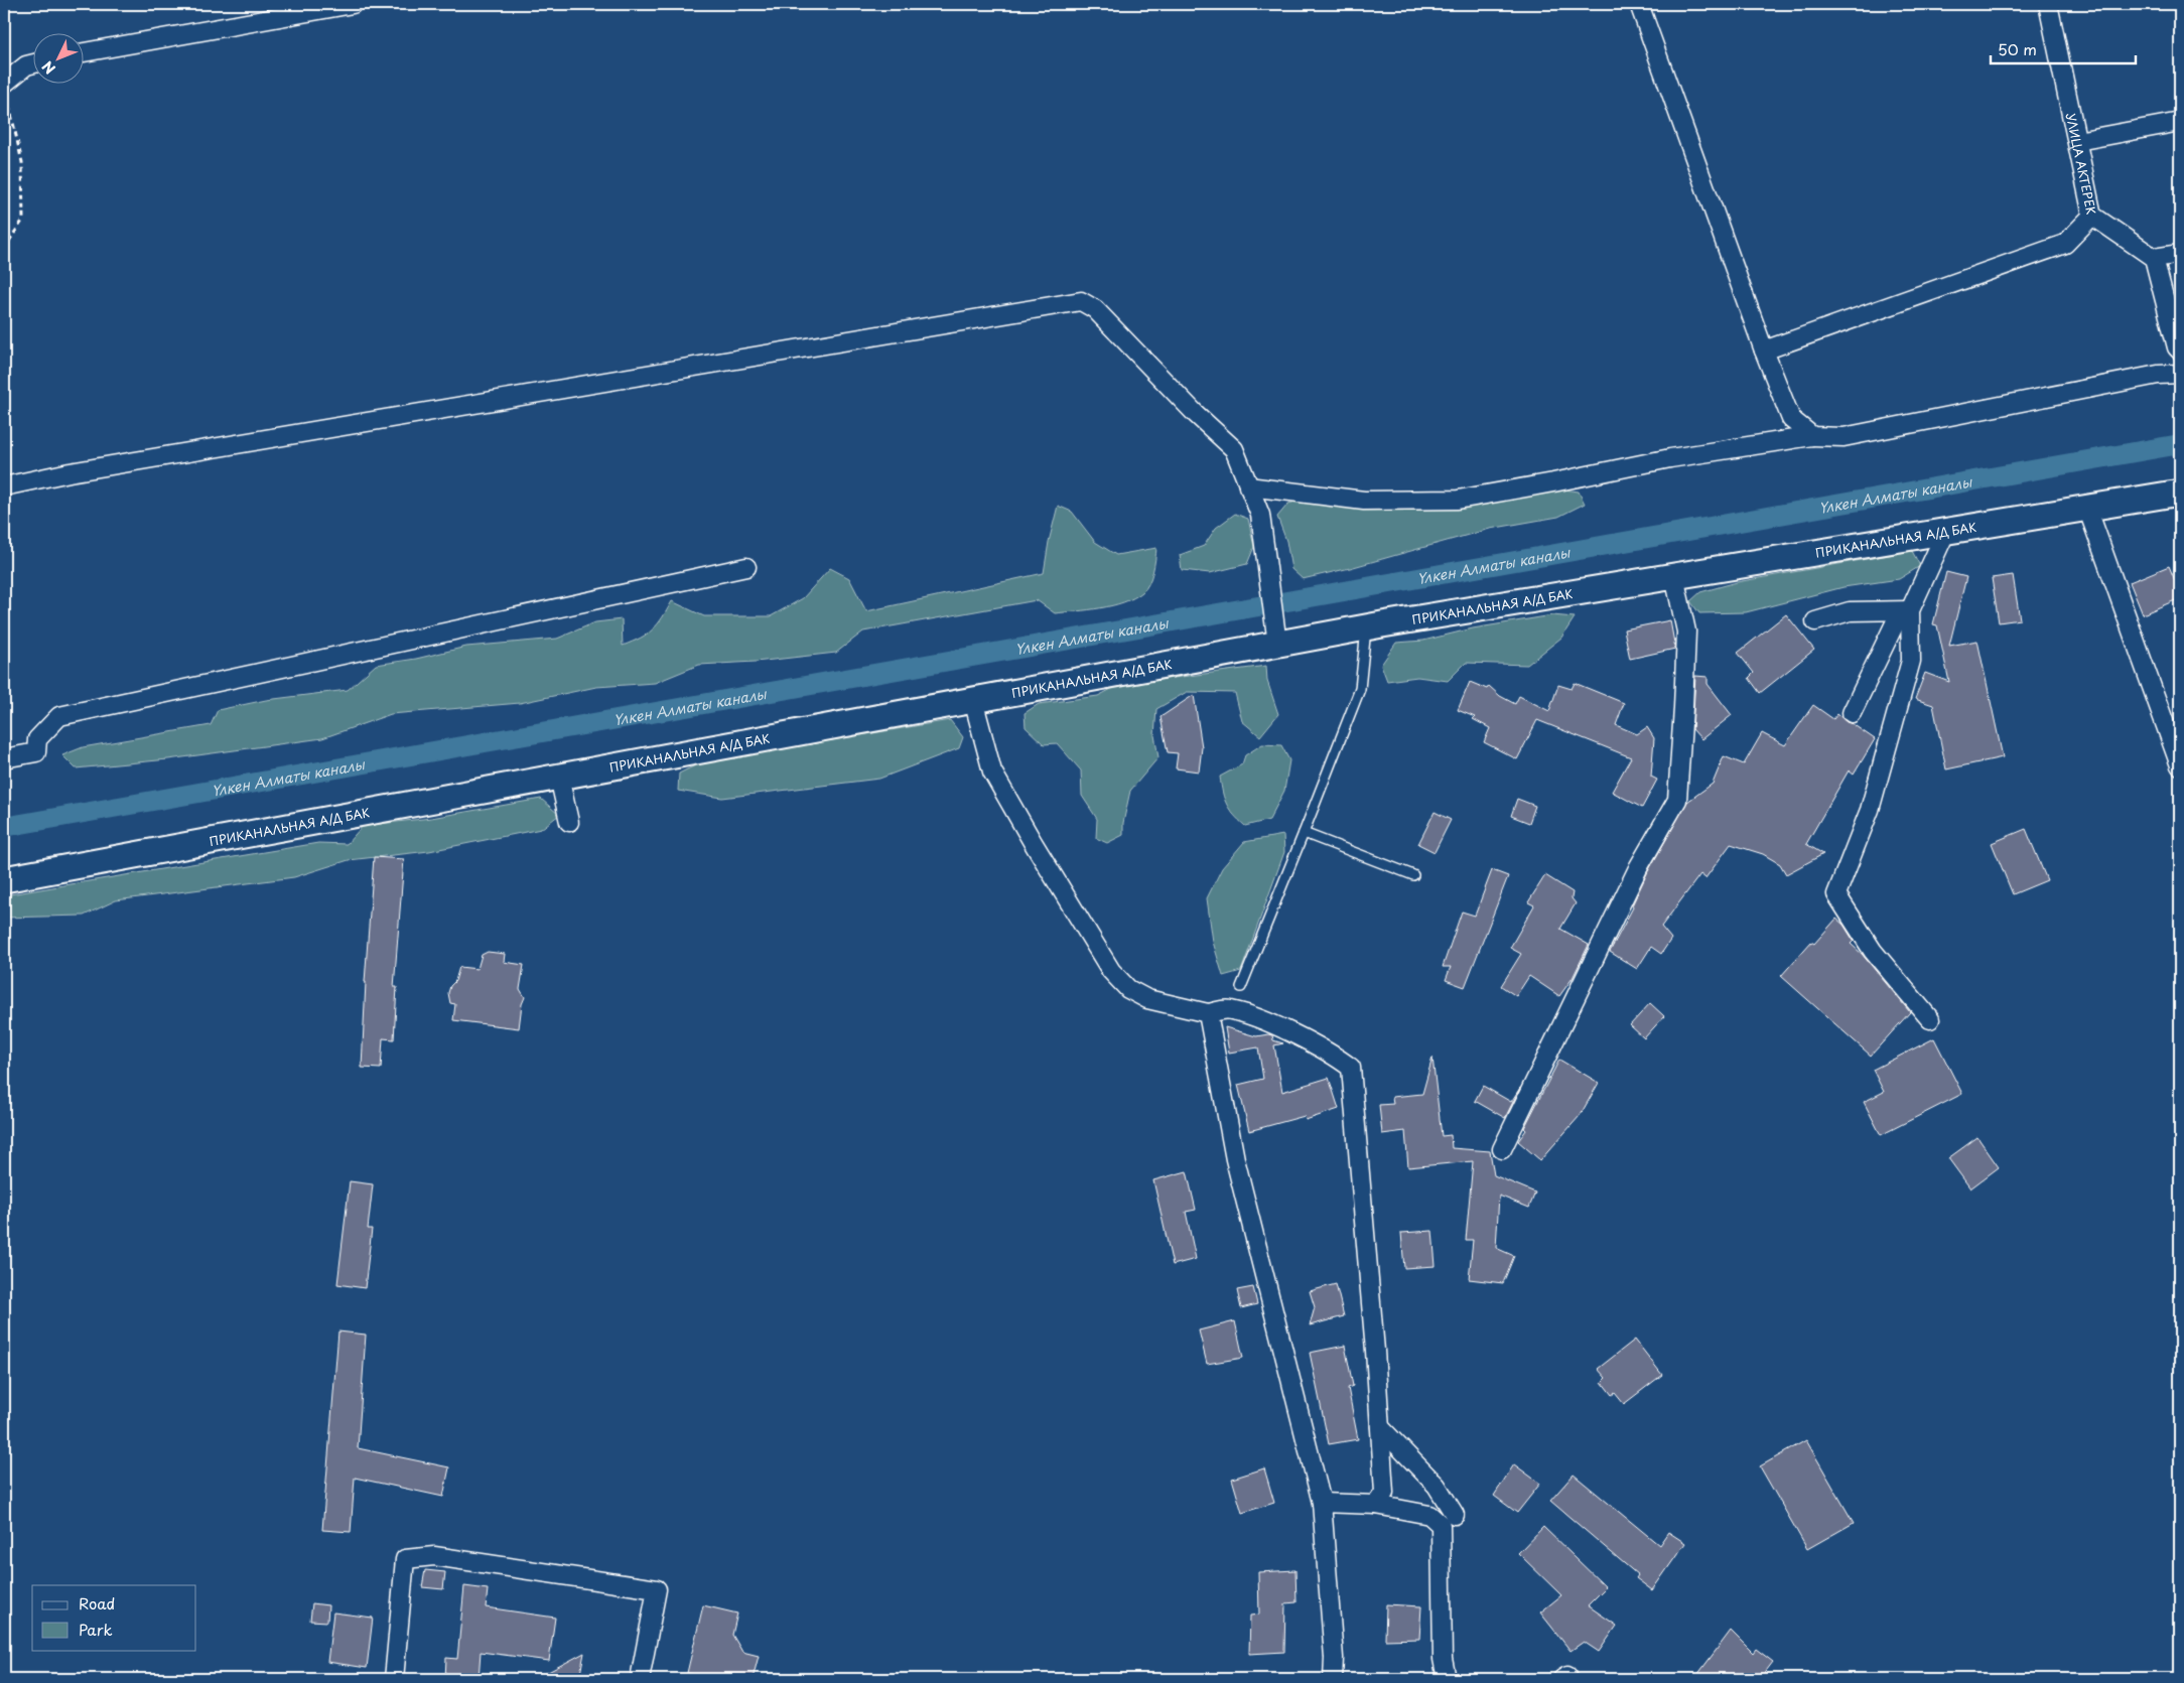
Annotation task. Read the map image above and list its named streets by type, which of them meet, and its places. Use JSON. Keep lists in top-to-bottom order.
{
  "streets": {
    "main road": ["ПРИКАНАЛЬНАЯ А/Д БАК"],
    "street": ["УЛИЦА АКТЕРЕК"]
  },
  "water": ["Үлкен Алматы каналы"],
  "legend": ["Road", "Park"],
  "scale_bar": "50 m",
  "north": "bottom left"
}
